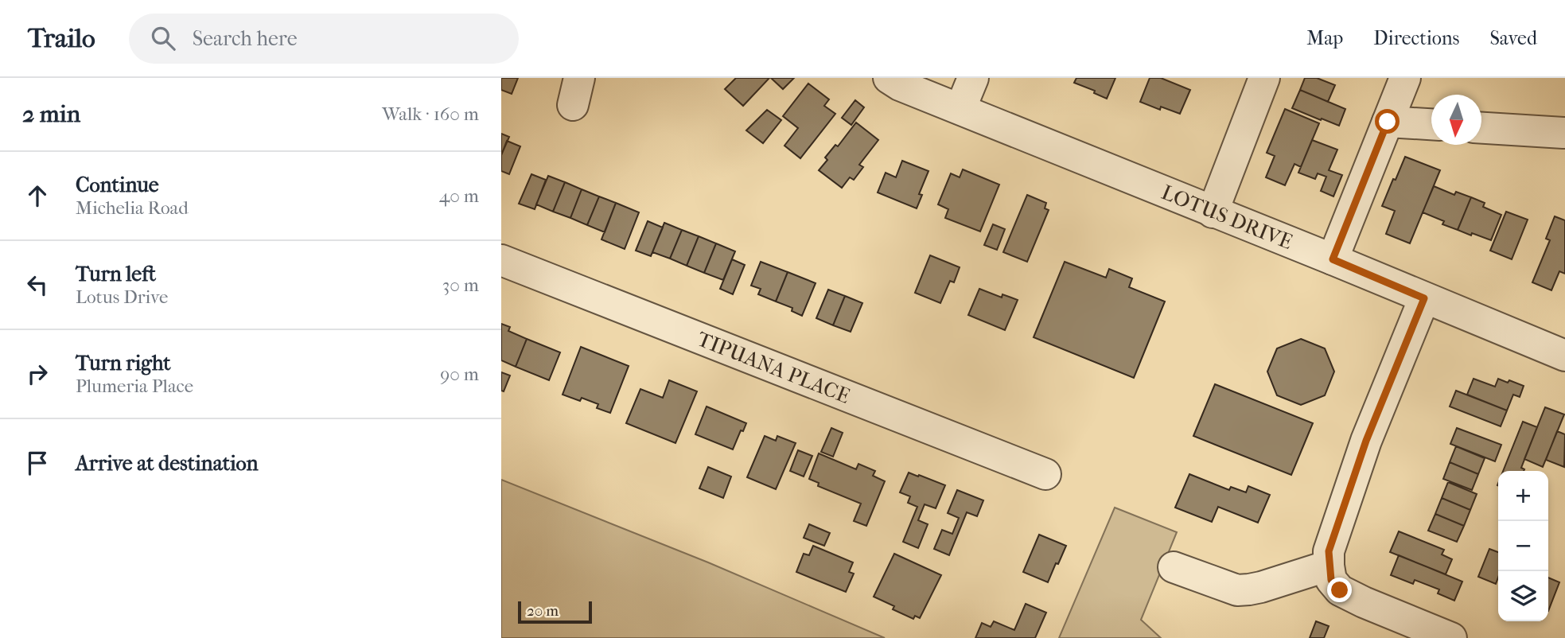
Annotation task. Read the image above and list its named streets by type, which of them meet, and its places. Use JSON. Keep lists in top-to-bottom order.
{
  "streets": {
    "street": ["LOTUS DRIVE", "TIPUANA PLACE"]
  },
  "scale_bar": "20 m",
  "north": "bottom",
  "page": {
    "header": "Trailo",
    "search": "Search here",
    "nav": ["Map", "Directions", "Saved"],
    "heading": ["2 min", "Walk · 160 m"],
    "list": [
      ["Continue", "Michelia Road", "40 m"],
      ["Turn left", "Lotus Drive", "30 m"],
      ["Turn right", "Plumeria Place", "90 m"],
      "Arrive at destination"
    ],
    "map_buttons": ["+", "−"],
    "scale": "20 m"
  }
}
